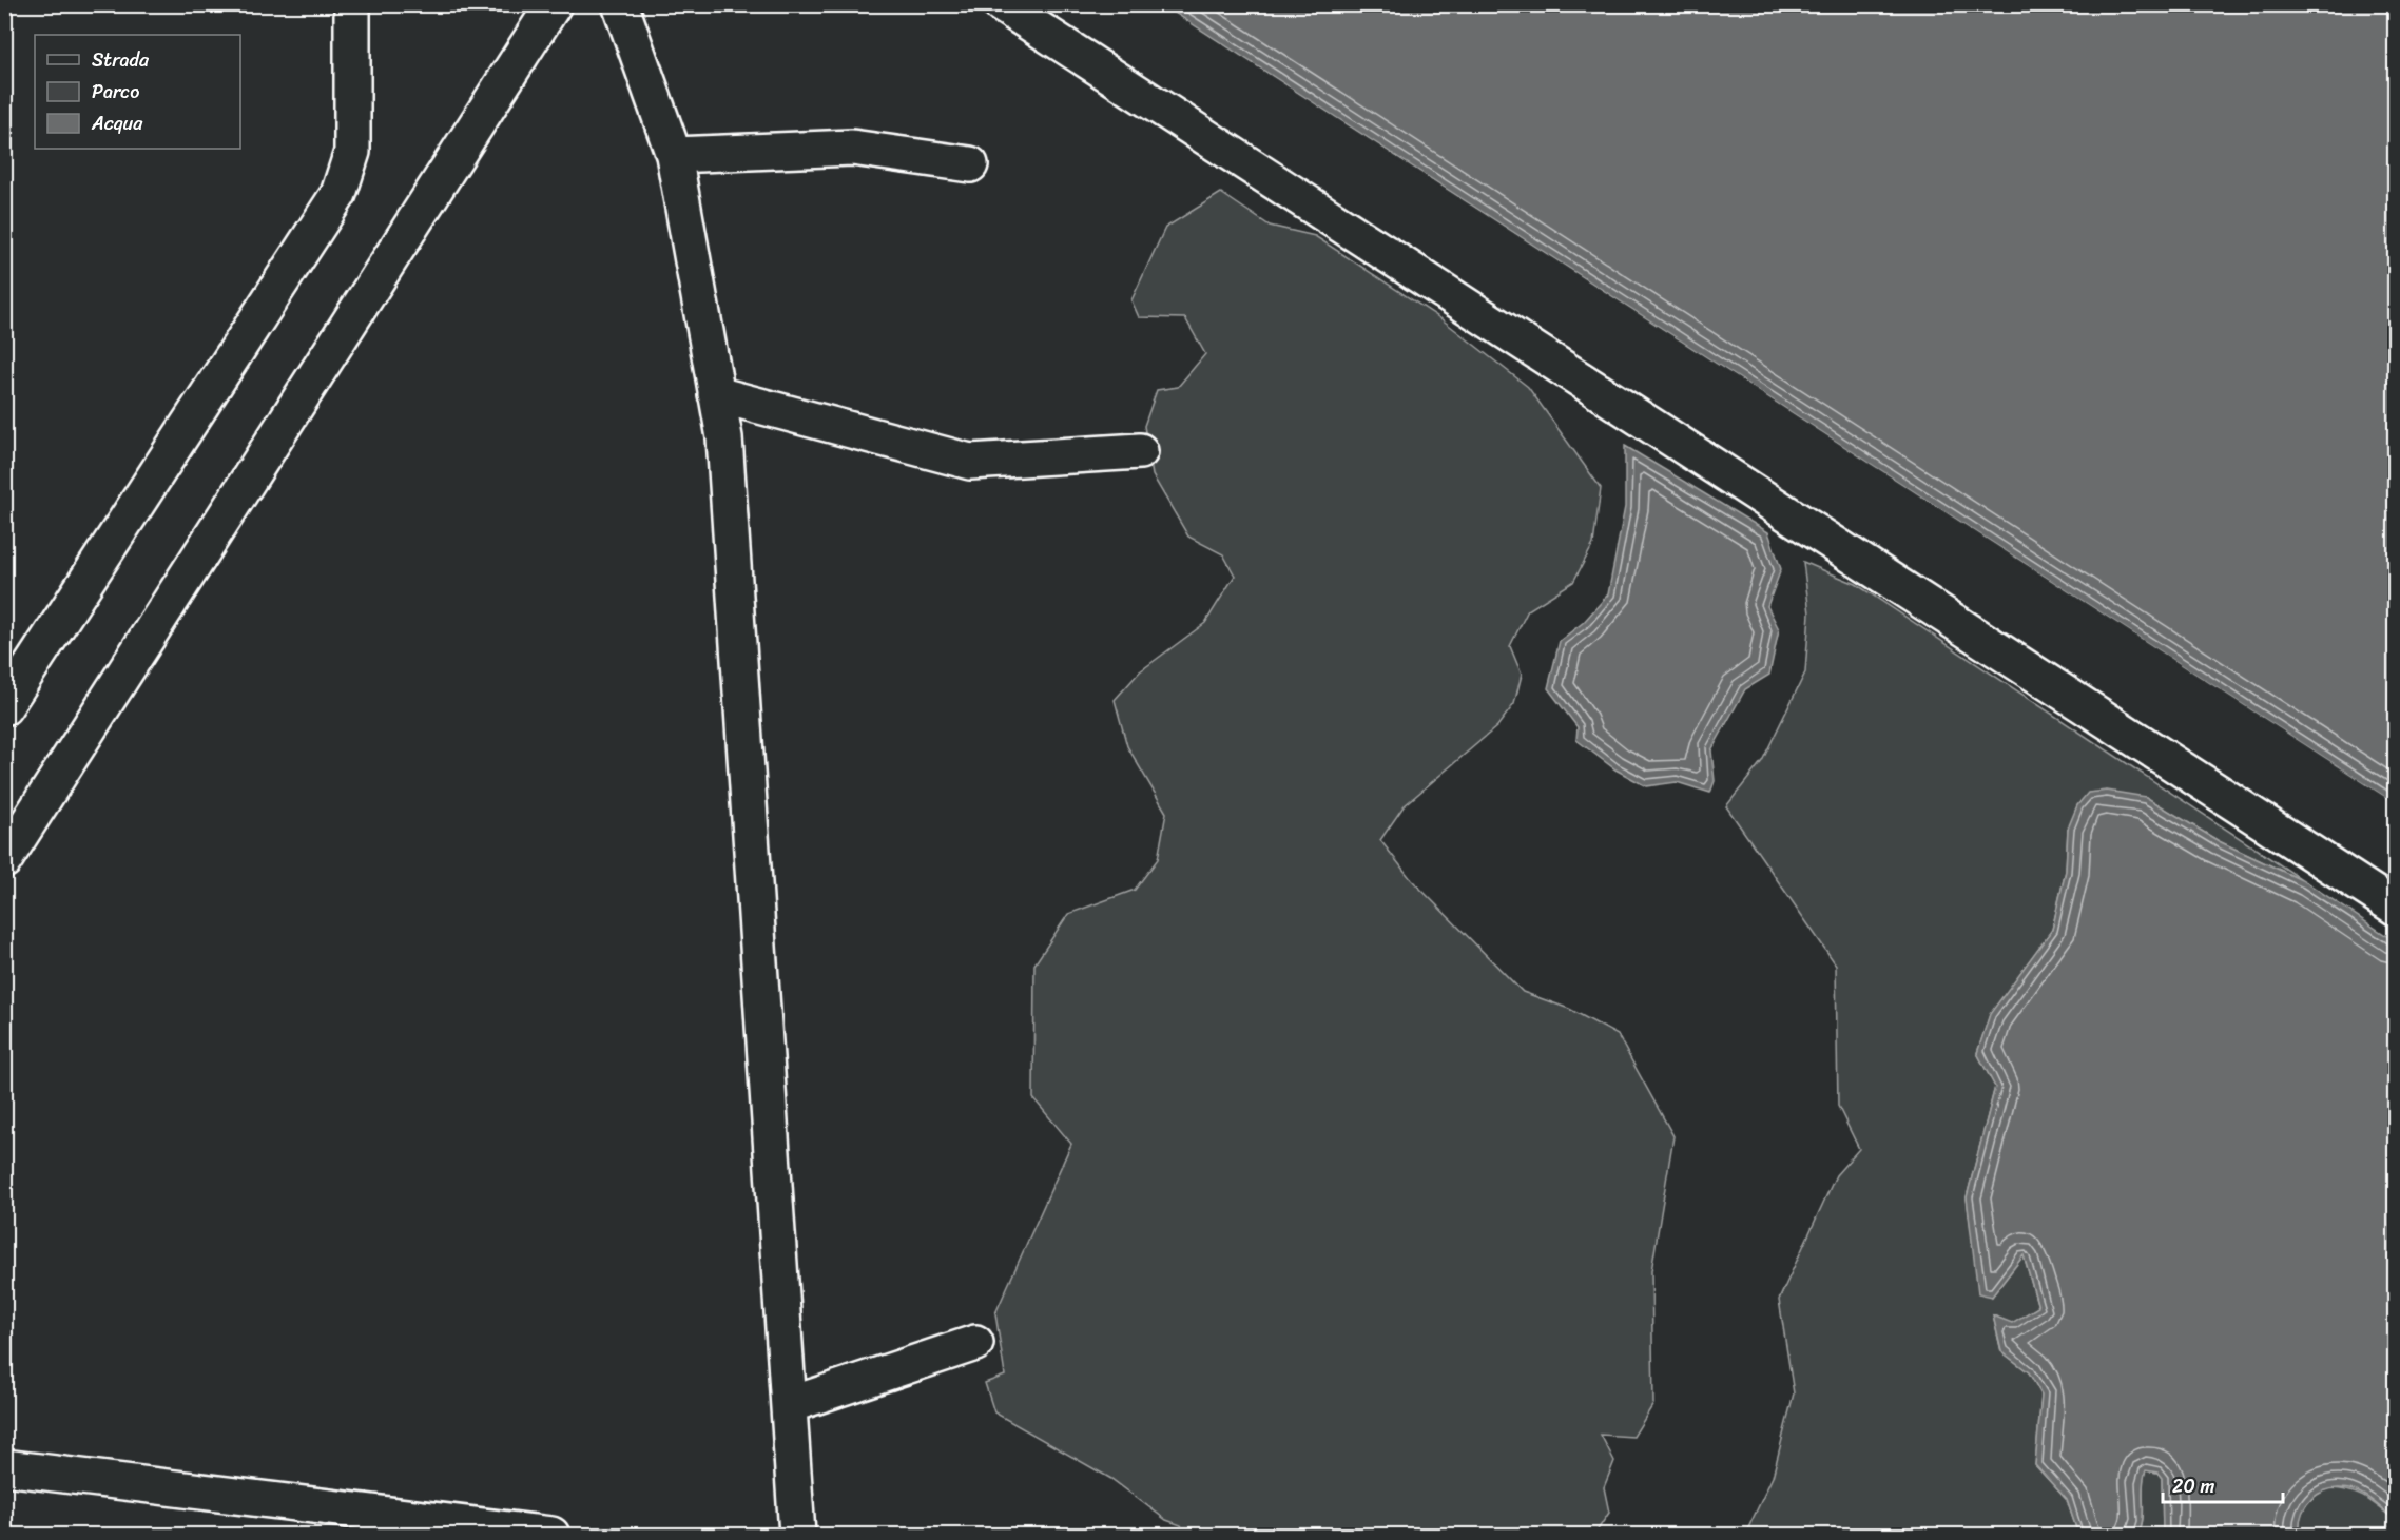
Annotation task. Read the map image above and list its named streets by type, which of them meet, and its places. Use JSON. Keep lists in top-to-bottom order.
{
  "legend": ["Strada", "Parco", "Acqua"],
  "scale_bar": "20 m"
}
